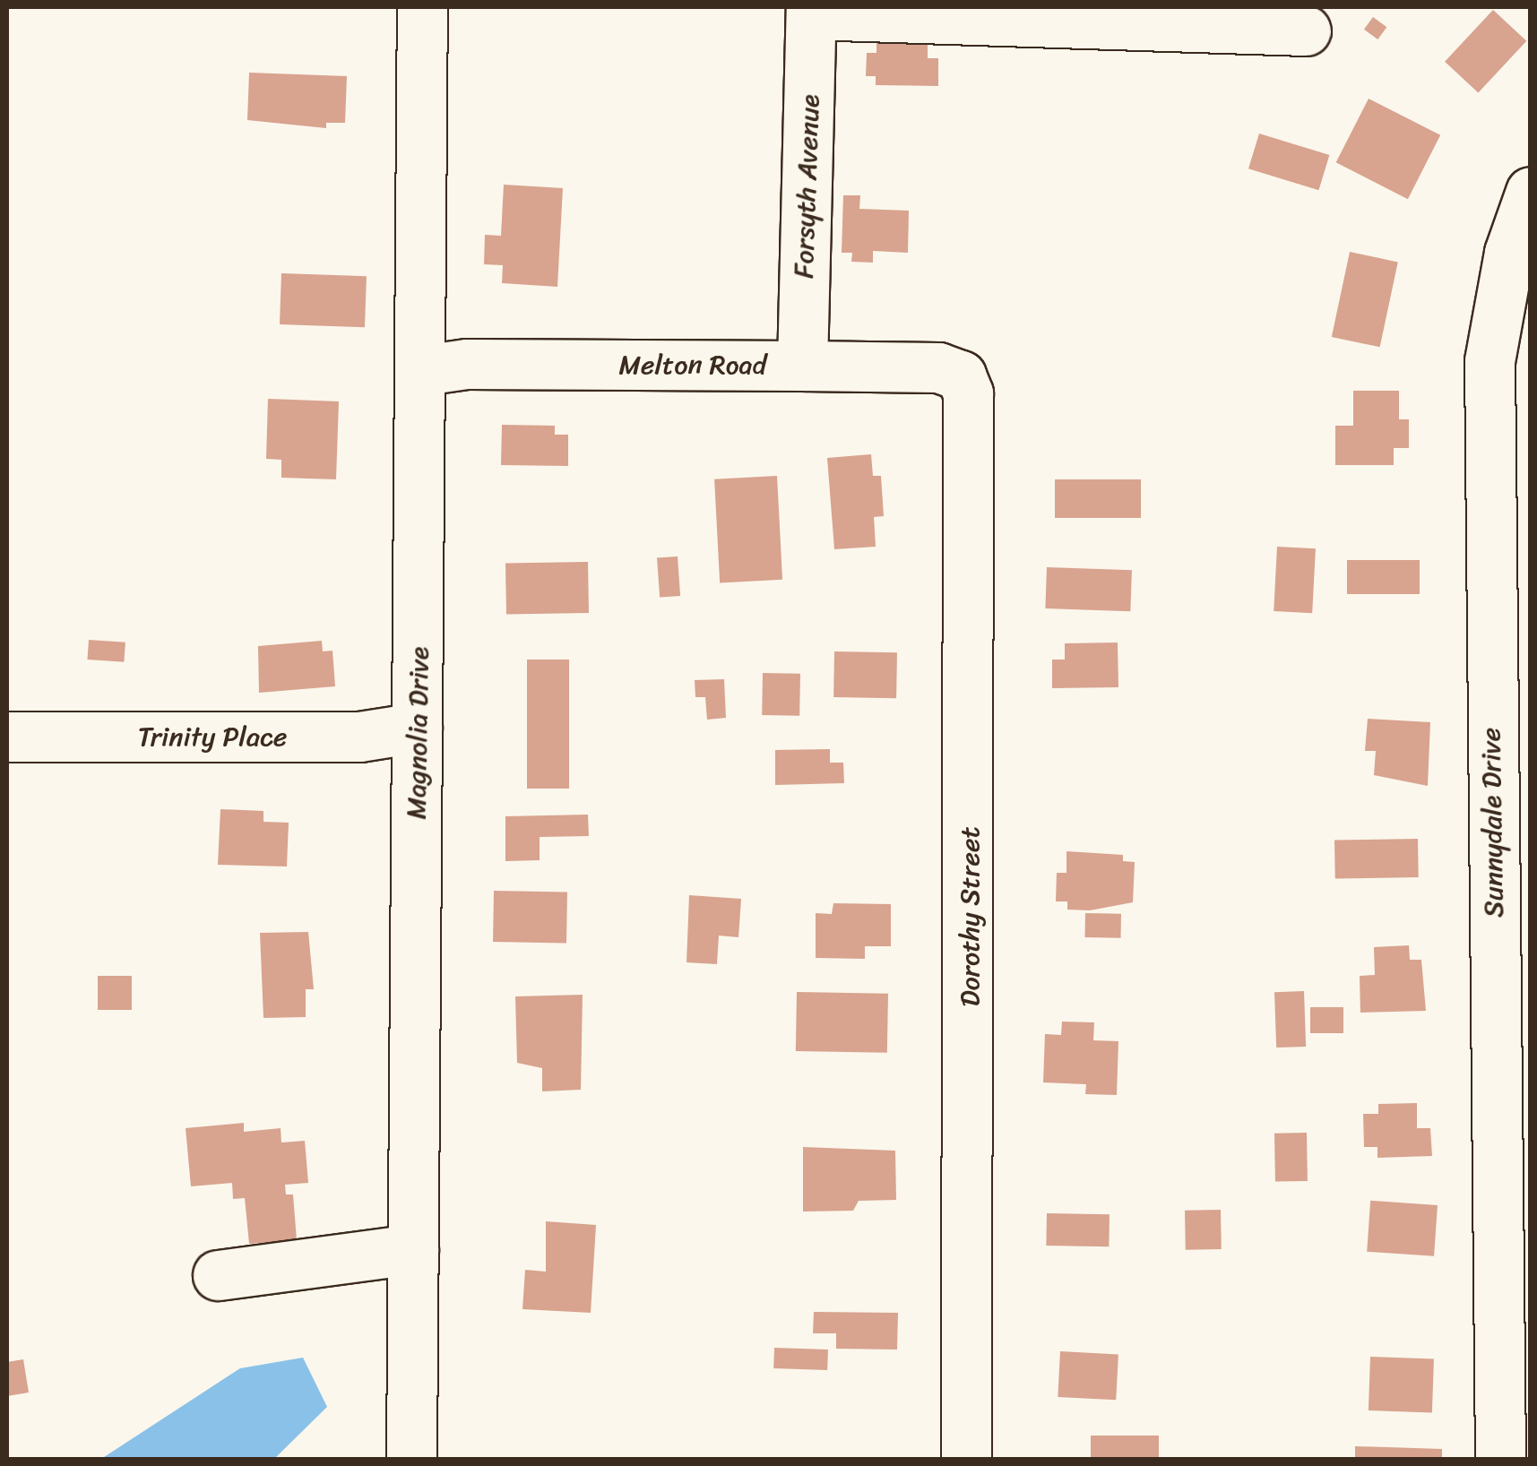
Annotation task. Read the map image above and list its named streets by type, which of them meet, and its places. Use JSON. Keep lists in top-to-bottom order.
{
  "streets": {
    "street": [
      "Forsyth Avenue",
      "Melton Road",
      "Magnolia Drive",
      "Trinity Place",
      "Sunnydale Drive",
      "Dorothy Street"
    ]
  },
  "crossings": [
    ["Forsyth Avenue", "Melton Road"],
    ["Melton Road", "Magnolia Drive"],
    ["Melton Road", "Dorothy Street"],
    ["Magnolia Drive", "Trinity Place"]
  ]
}
